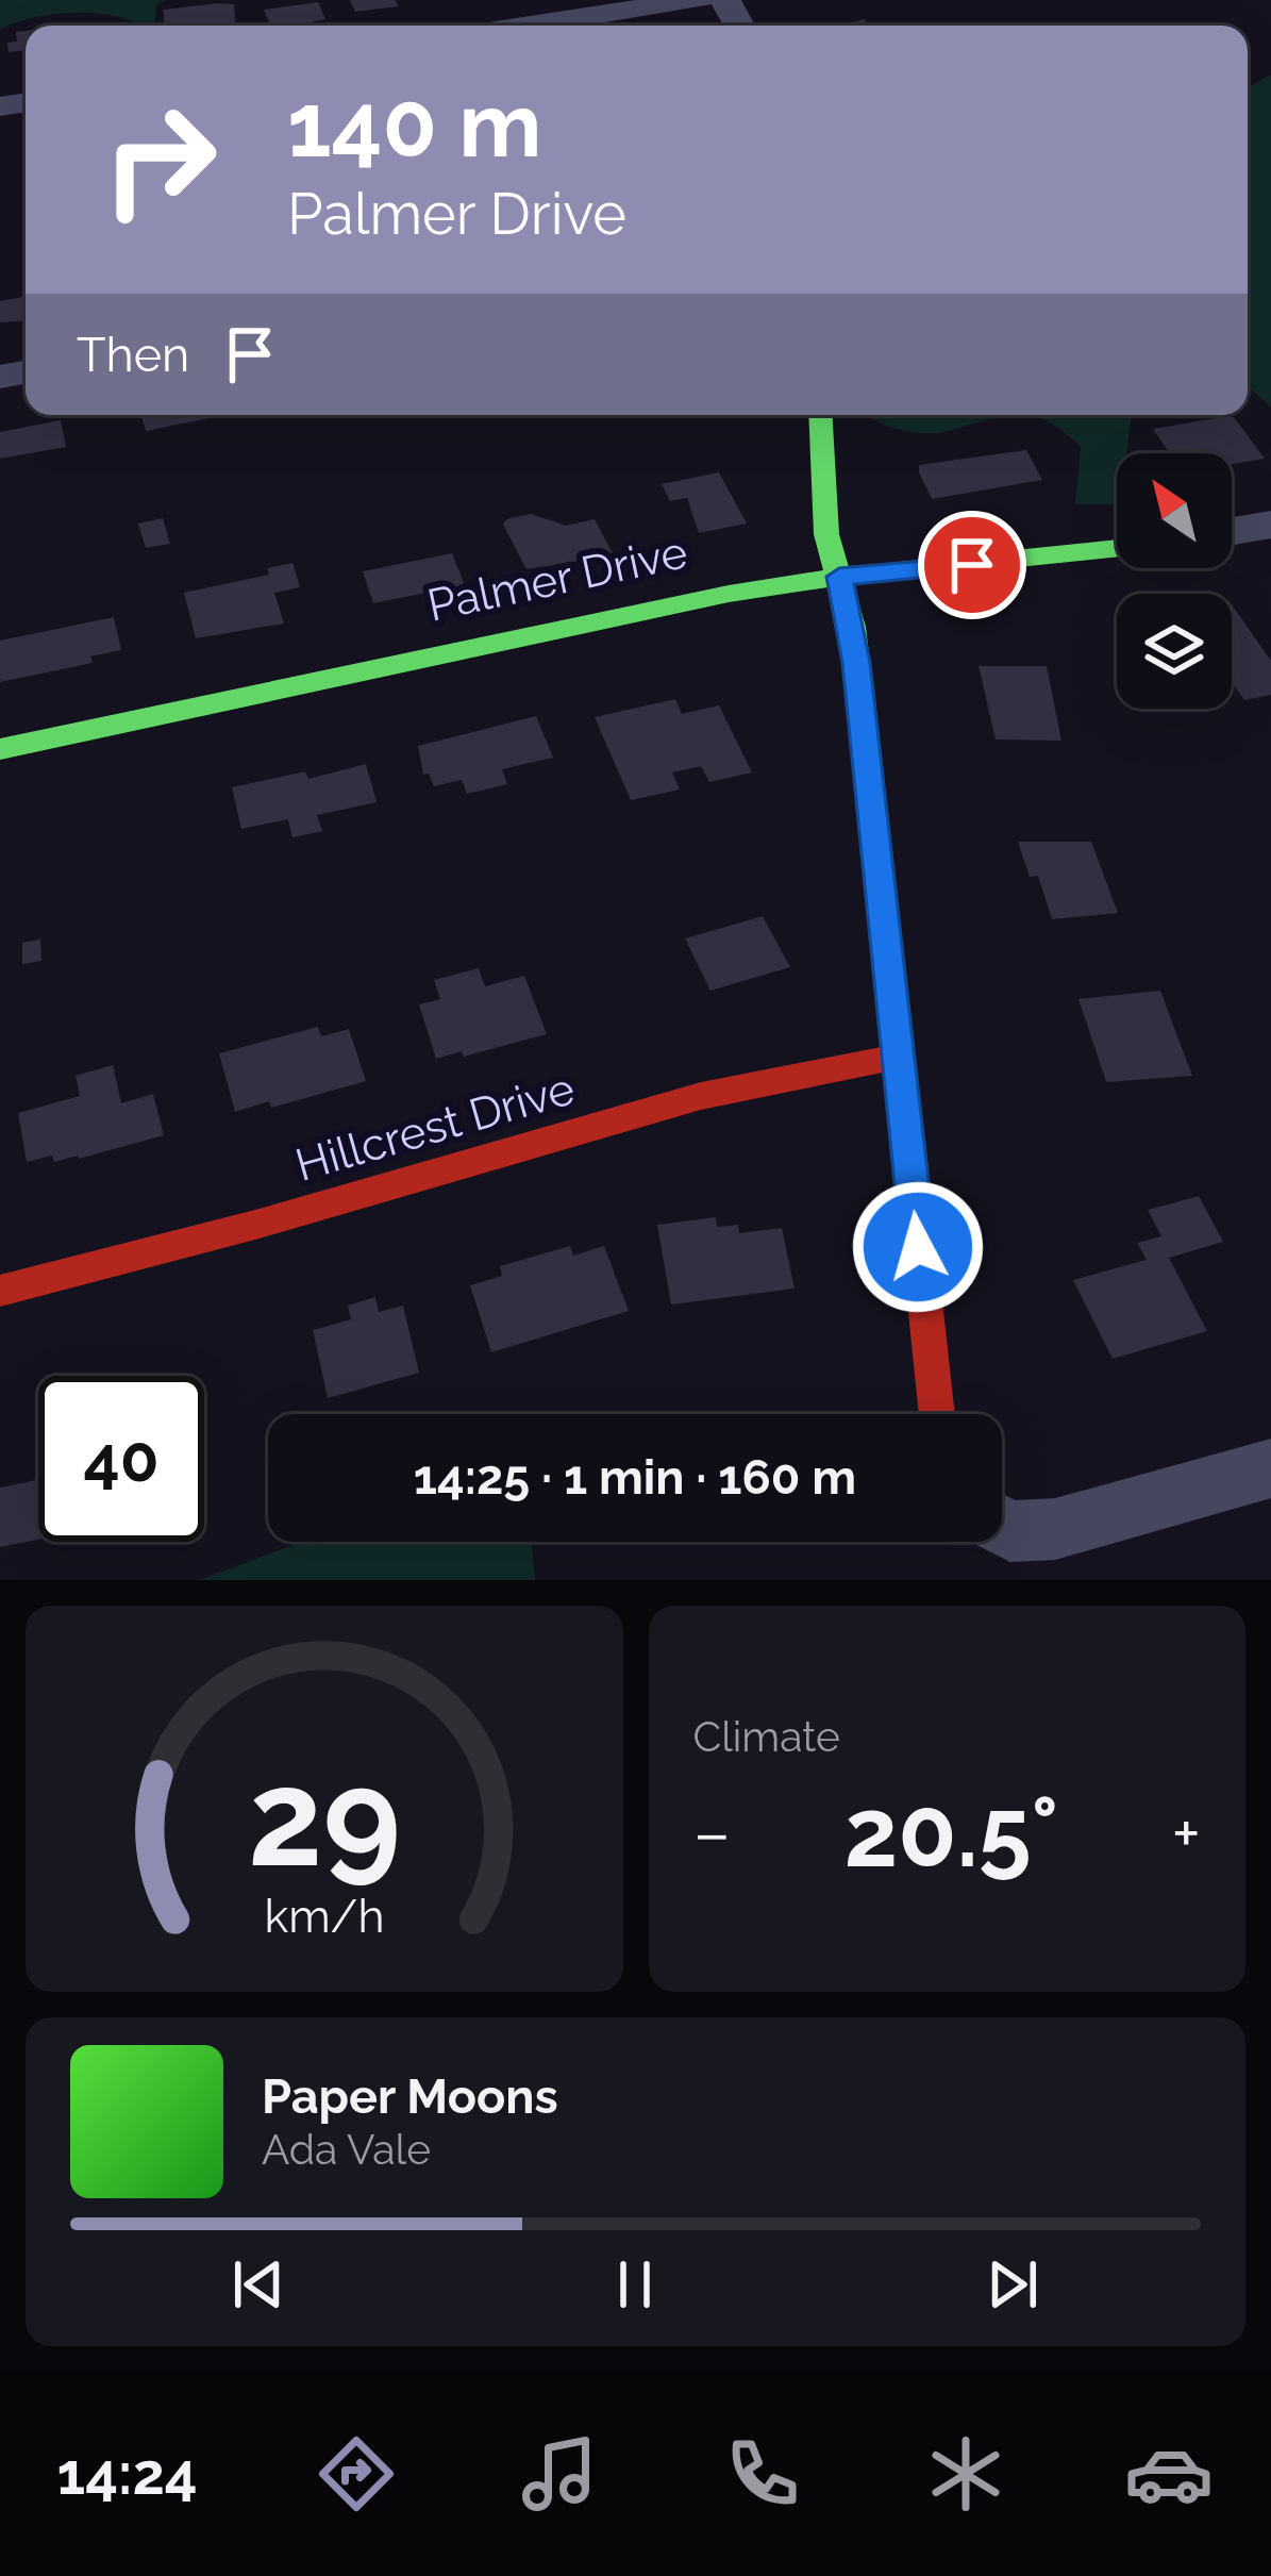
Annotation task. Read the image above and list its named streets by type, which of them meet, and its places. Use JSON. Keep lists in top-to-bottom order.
{
  "streets": {
    "street": ["Palmer Drive", "Hillcrest Drive"]
  },
  "north": "top left",
  "page": {
    "turn": ["140 m", "Palmer Drive"],
    "then": "Then",
    "limit": "40",
    "trip": "14:25 · 1 min · 160 m",
    "tile": "Climate",
    "heat": ["−", "20.5°", "+"],
    "song": ["Paper Moons", "Ada Vale"],
    "tabs": "14:24",
    "gauge": ["29", "km/h"]
  }
}
